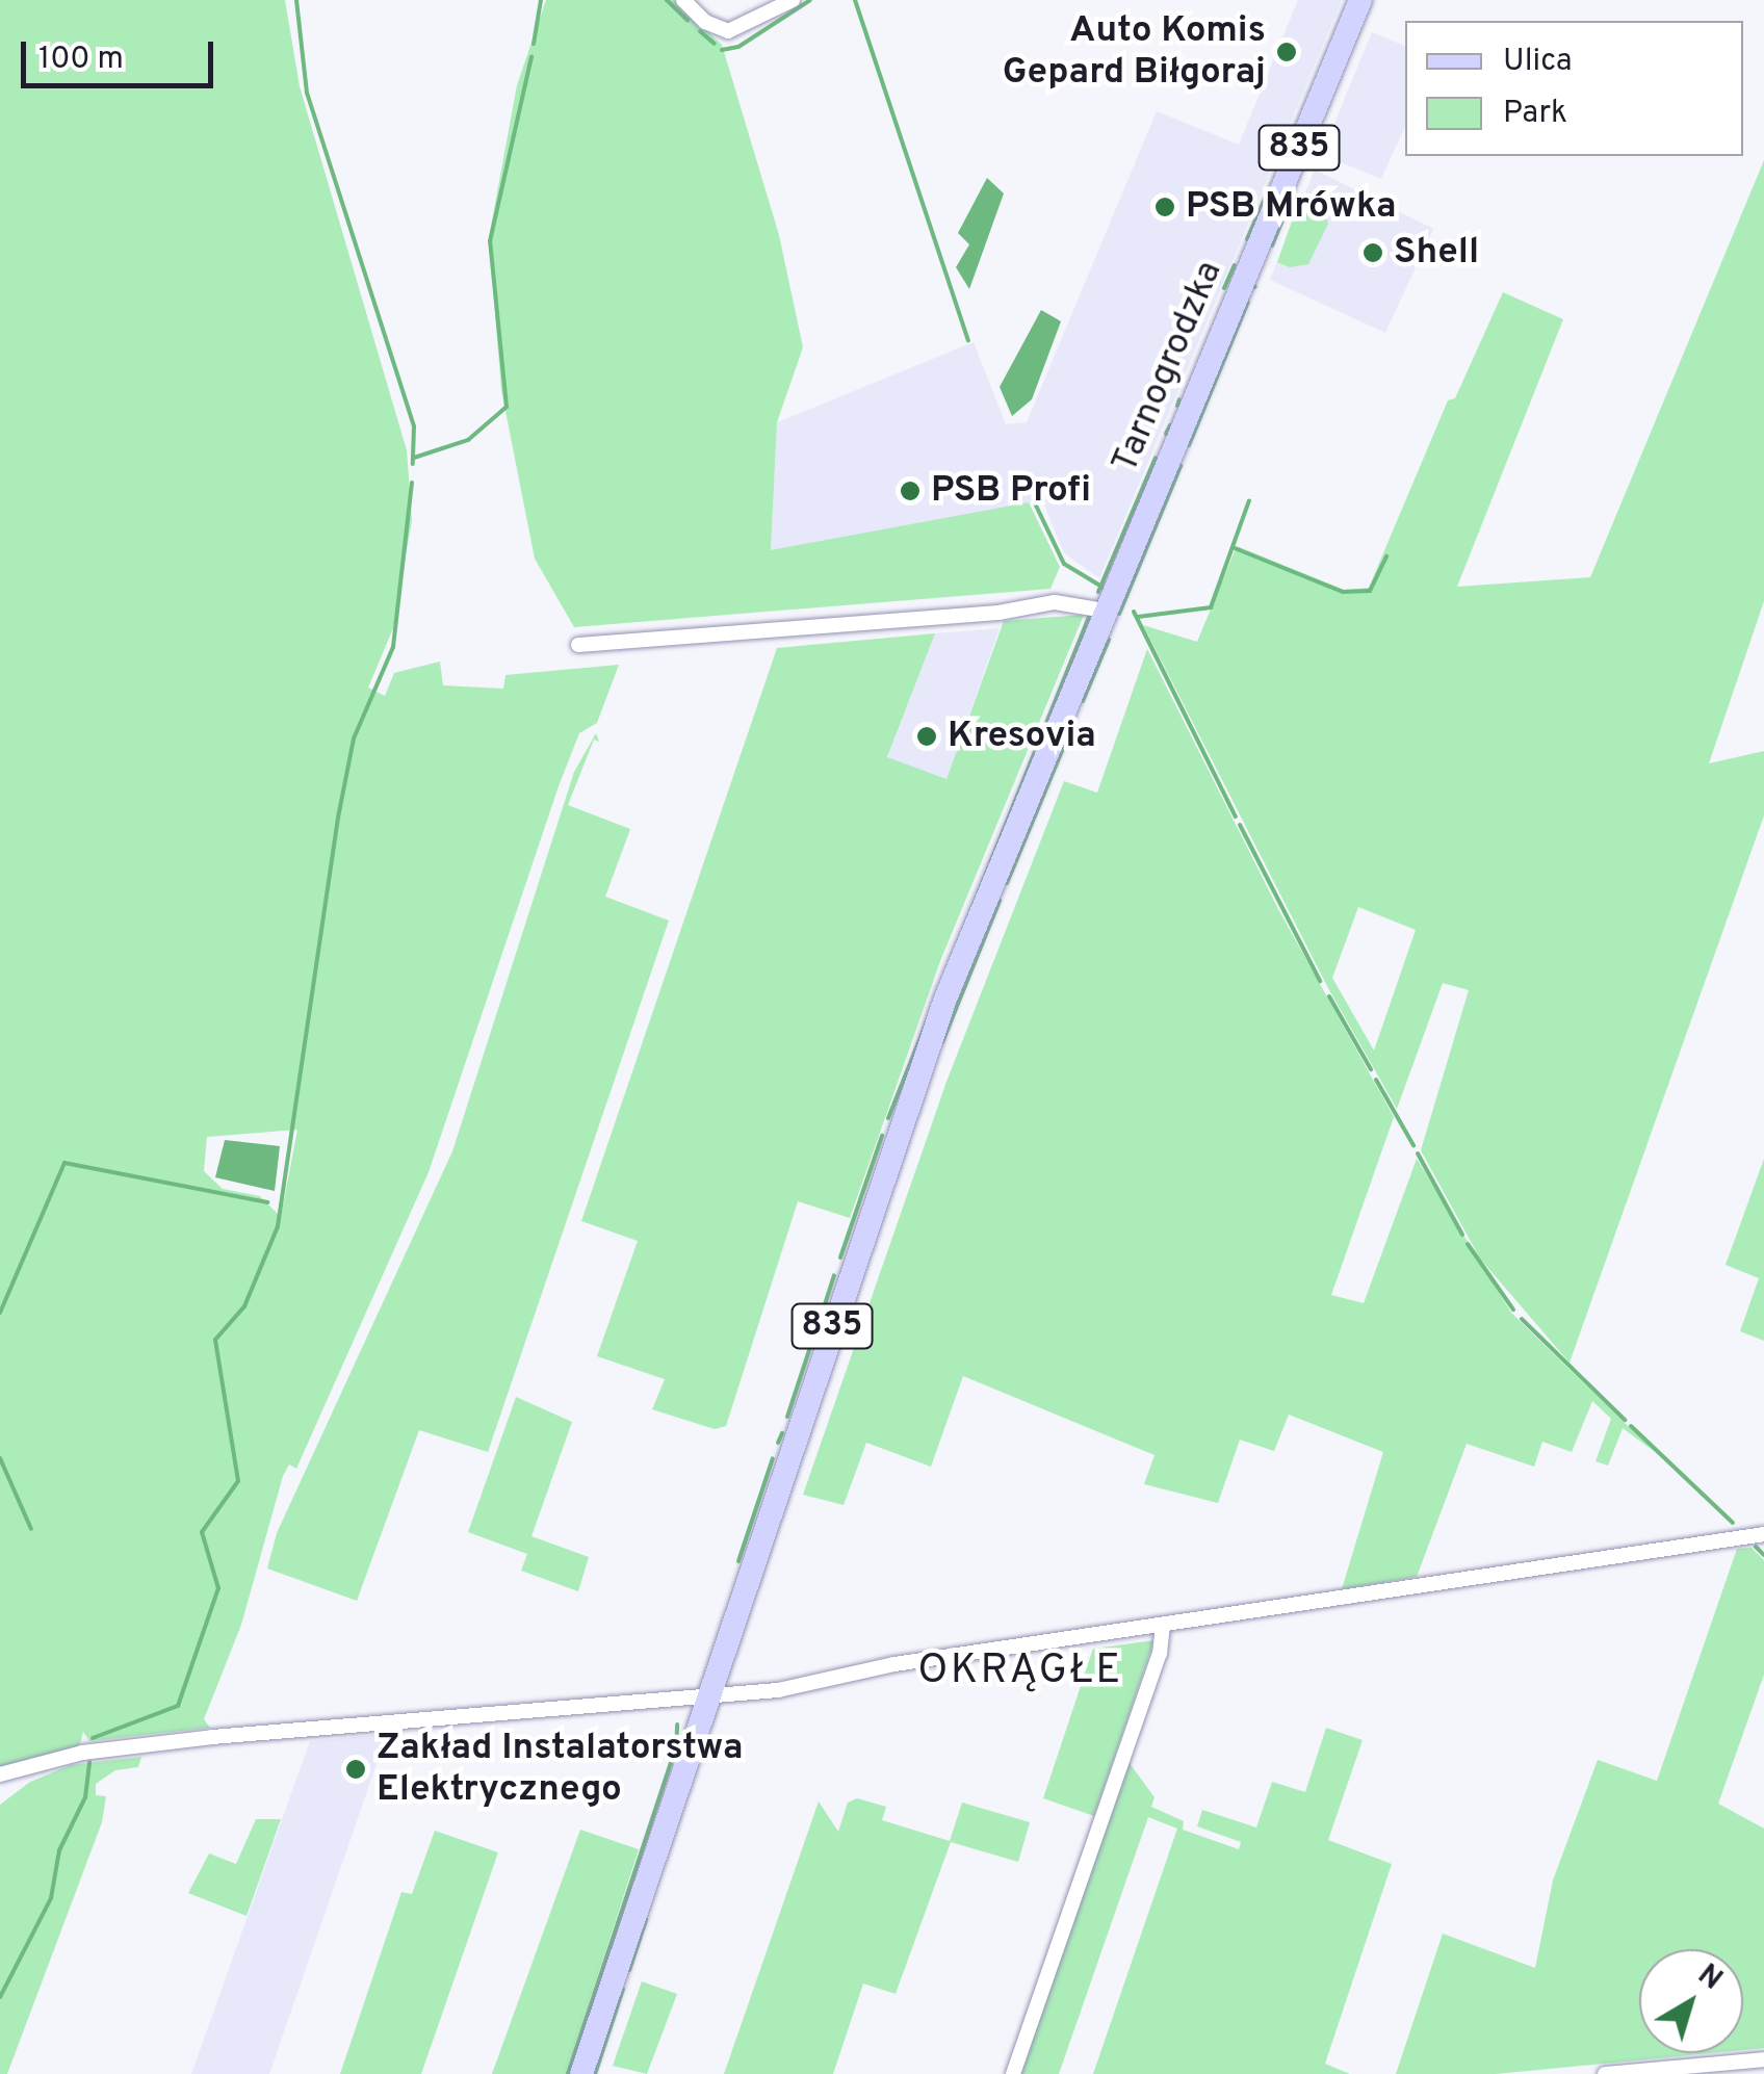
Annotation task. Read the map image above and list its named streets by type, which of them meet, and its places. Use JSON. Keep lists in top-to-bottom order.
{
  "streets": {
    "main road": ["835", "Tarnogrodzka"]
  },
  "crossings": [
    ["835", "Tarnogrodzka"]
  ],
  "districts": ["OKRĄGŁE"],
  "places": [
    "Auto Komis Gepard Biłgoraj",
    "PSB Mrówka",
    "Shell",
    "PSB Profi",
    "Kresovia",
    "Zakład Instalatorstwa Elektrycznego"
  ],
  "legend": ["Ulica", "Park"],
  "scale_bar": "100 m",
  "north": "top right"
}
